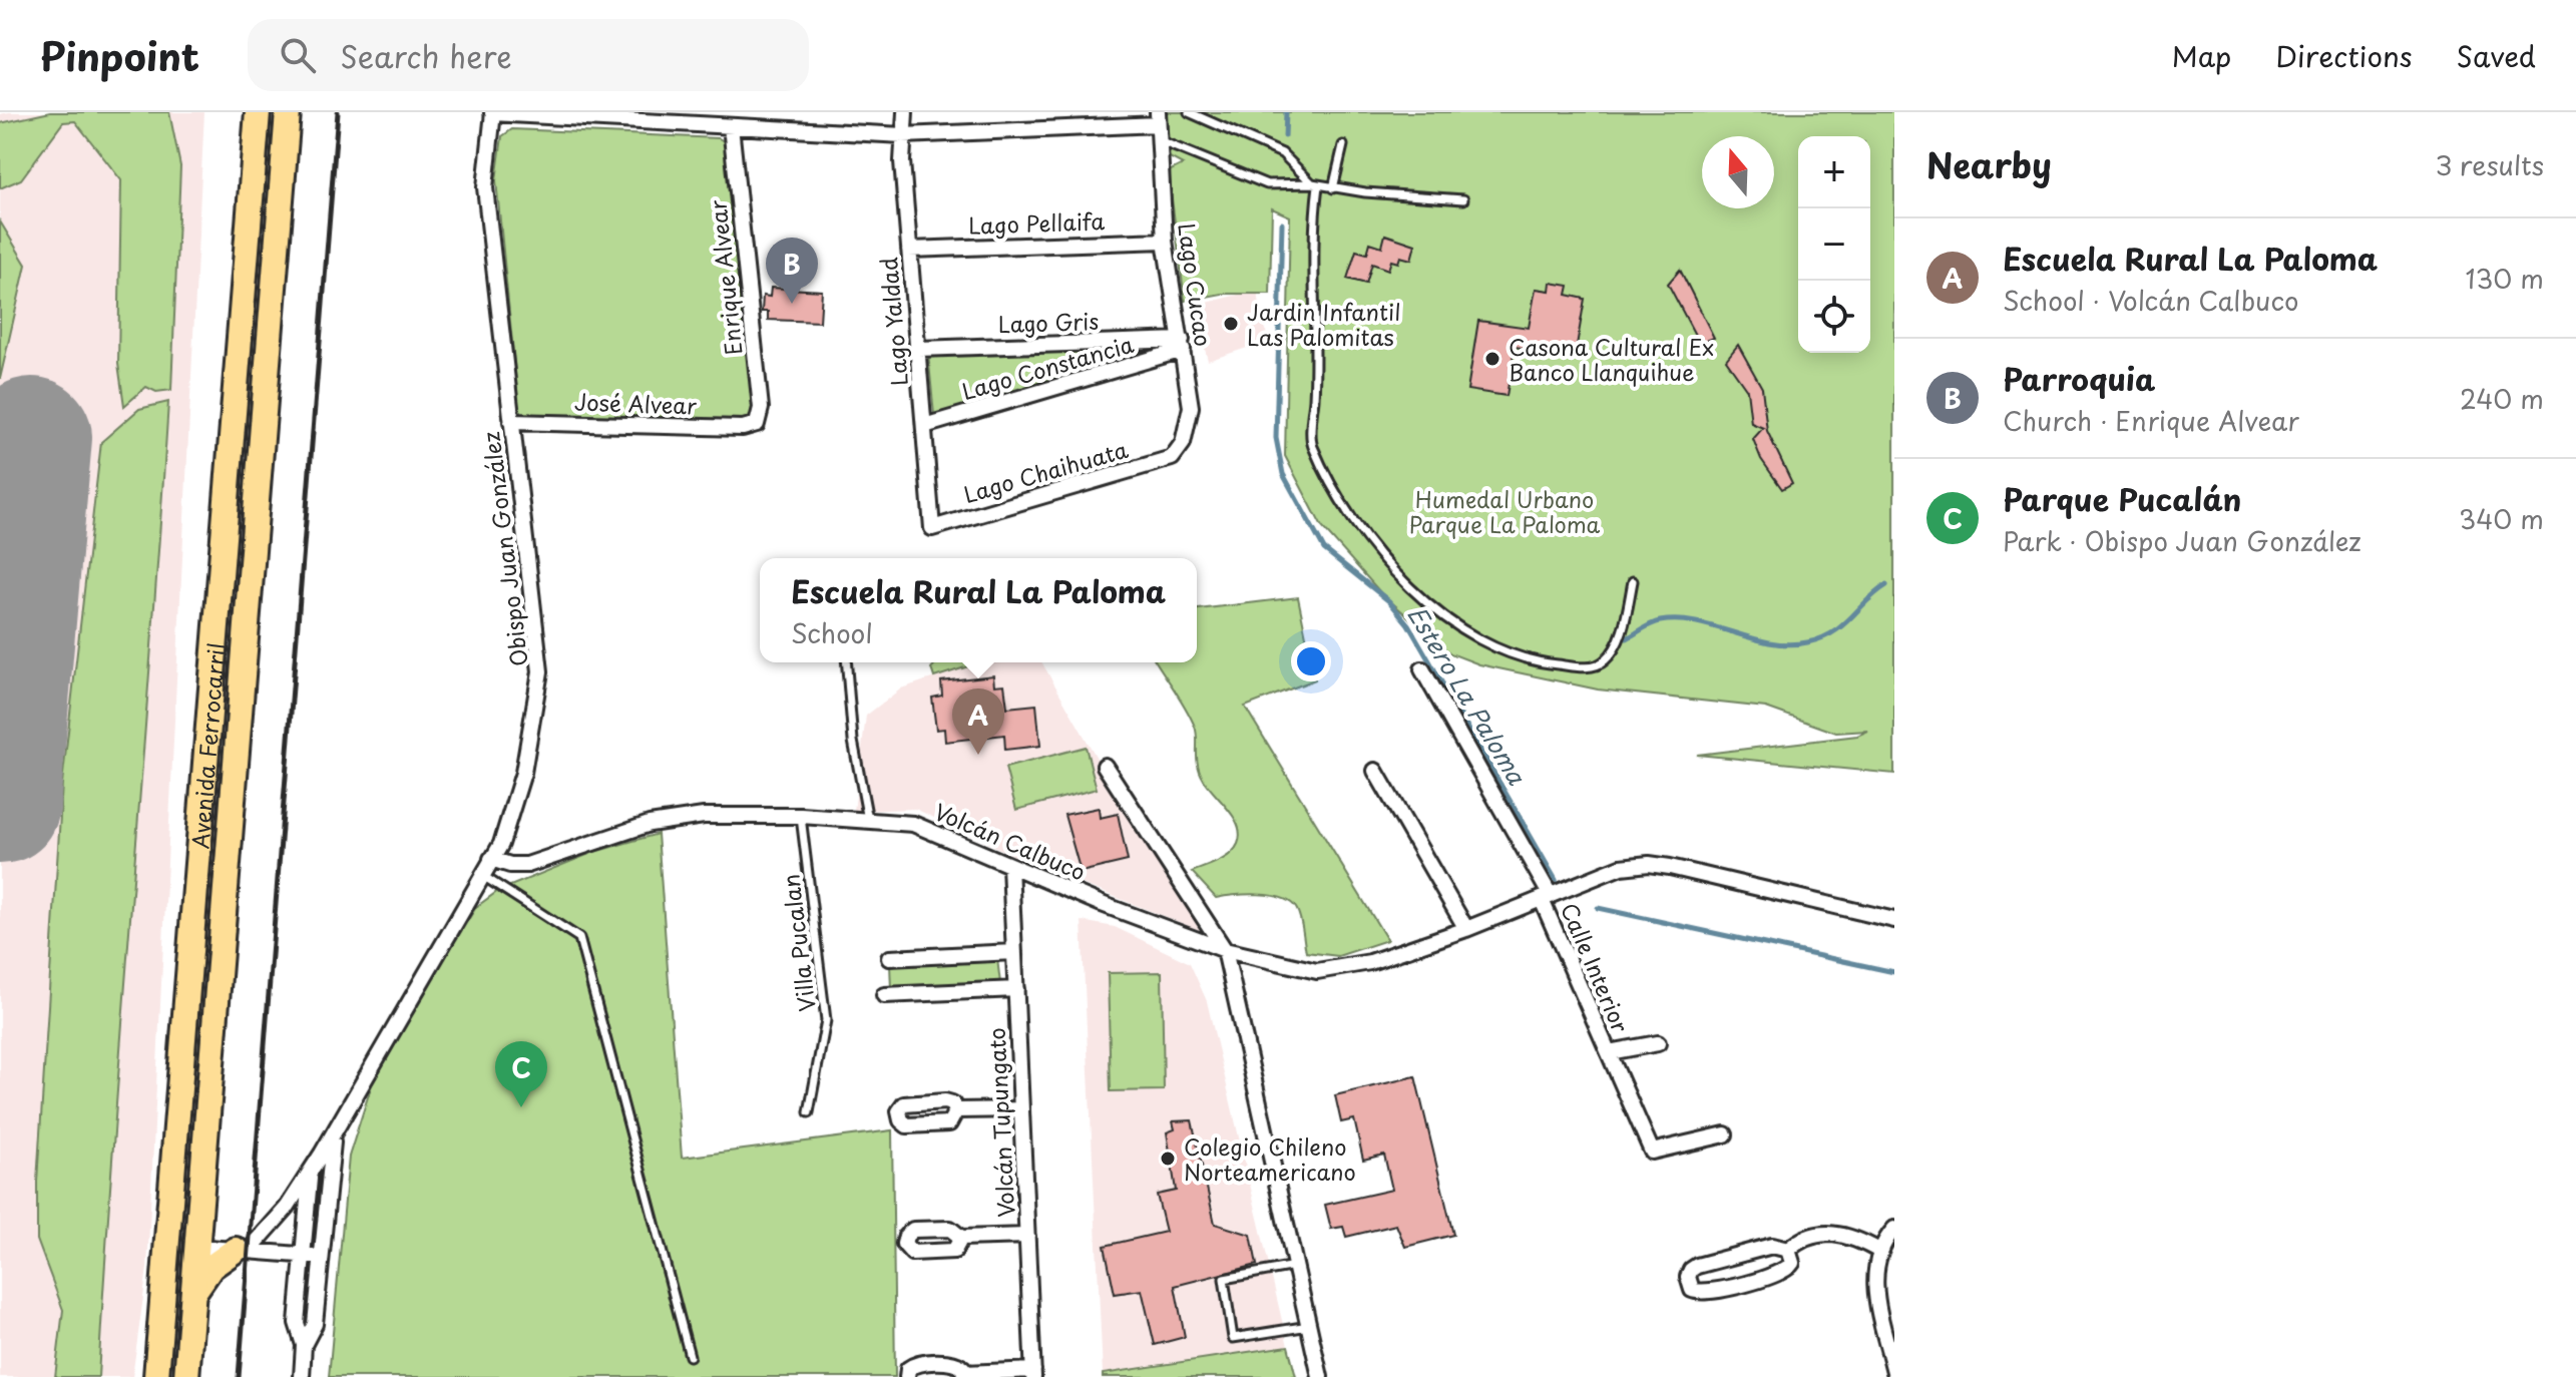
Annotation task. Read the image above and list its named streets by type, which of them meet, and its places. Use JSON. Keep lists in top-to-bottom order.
{
  "streets": {
    "main road": ["Avenida Ferrocarril"],
    "street": [
      "Lago Pellaifa",
      "Enrique Alvear",
      "Lago Cucao",
      "Lago Yaldad",
      "Lago Gris",
      "Lago Constancia",
      "José Alvear",
      "Lago Chaihuata",
      "Obispo Juan González",
      "Volcán Calbuco",
      "Calle Interior",
      "Volcán Tupungato"
    ],
    "lane": ["Villa Pucalan"]
  },
  "crossings": [
    ["Lago Pellaifa", "Lago Cucao"],
    ["Lago Pellaifa", "Lago Yaldad"],
    ["Enrique Alvear", "José Alvear"],
    ["Lago Cucao", "Lago Gris"],
    ["Lago Cucao", "Lago Constancia"],
    ["Lago Cucao", "Lago Chaihuata"],
    ["Lago Yaldad", "Lago Gris"],
    ["Lago Yaldad", "Lago Constancia"],
    ["Lago Yaldad", "Lago Chaihuata"],
    ["Lago Gris", "Lago Constancia"],
    ["José Alvear", "Obispo Juan González"],
    ["Obispo Juan González", "Volcán Calbuco"],
    ["Volcán Calbuco", "Villa Pucalan"],
    ["Volcán Calbuco", "Calle Interior"],
    ["Volcán Calbuco", "Volcán Tupungato"]
  ],
  "water": ["Estero La Paloma"],
  "parks": ["Humedal Urbano Parque La Paloma"],
  "places": ["Jardin Infantil Las Palomitas", "Casona Cultural Ex Banco Llanquihue", "Colegio Chileno Norteamericano"],
  "north": "top",
  "page": {
    "header": "Pinpoint",
    "search": "Search here",
    "nav": ["Map", "Directions", "Saved"],
    "heading": ["Nearby", "3 results"],
    "map_buttons": ["+", "−"],
    "list": [
      {
        "mark": "A",
        "name": "Escuela Rural La Paloma",
        "note": "School · Volcán Calbuco",
        "value": "130 m"
      },
      {
        "mark": "B",
        "name": "Parroquia",
        "note": "Church · Enrique Alvear",
        "value": "240 m"
      },
      {
        "mark": "C",
        "name": "Parque Pucalán",
        "note": "Park · Obispo Juan González",
        "value": "340 m"
      }
    ],
    "pins": ["B", "A", "C"],
    "popup": ["Escuela Rural La Paloma", "School"]
  }
}
